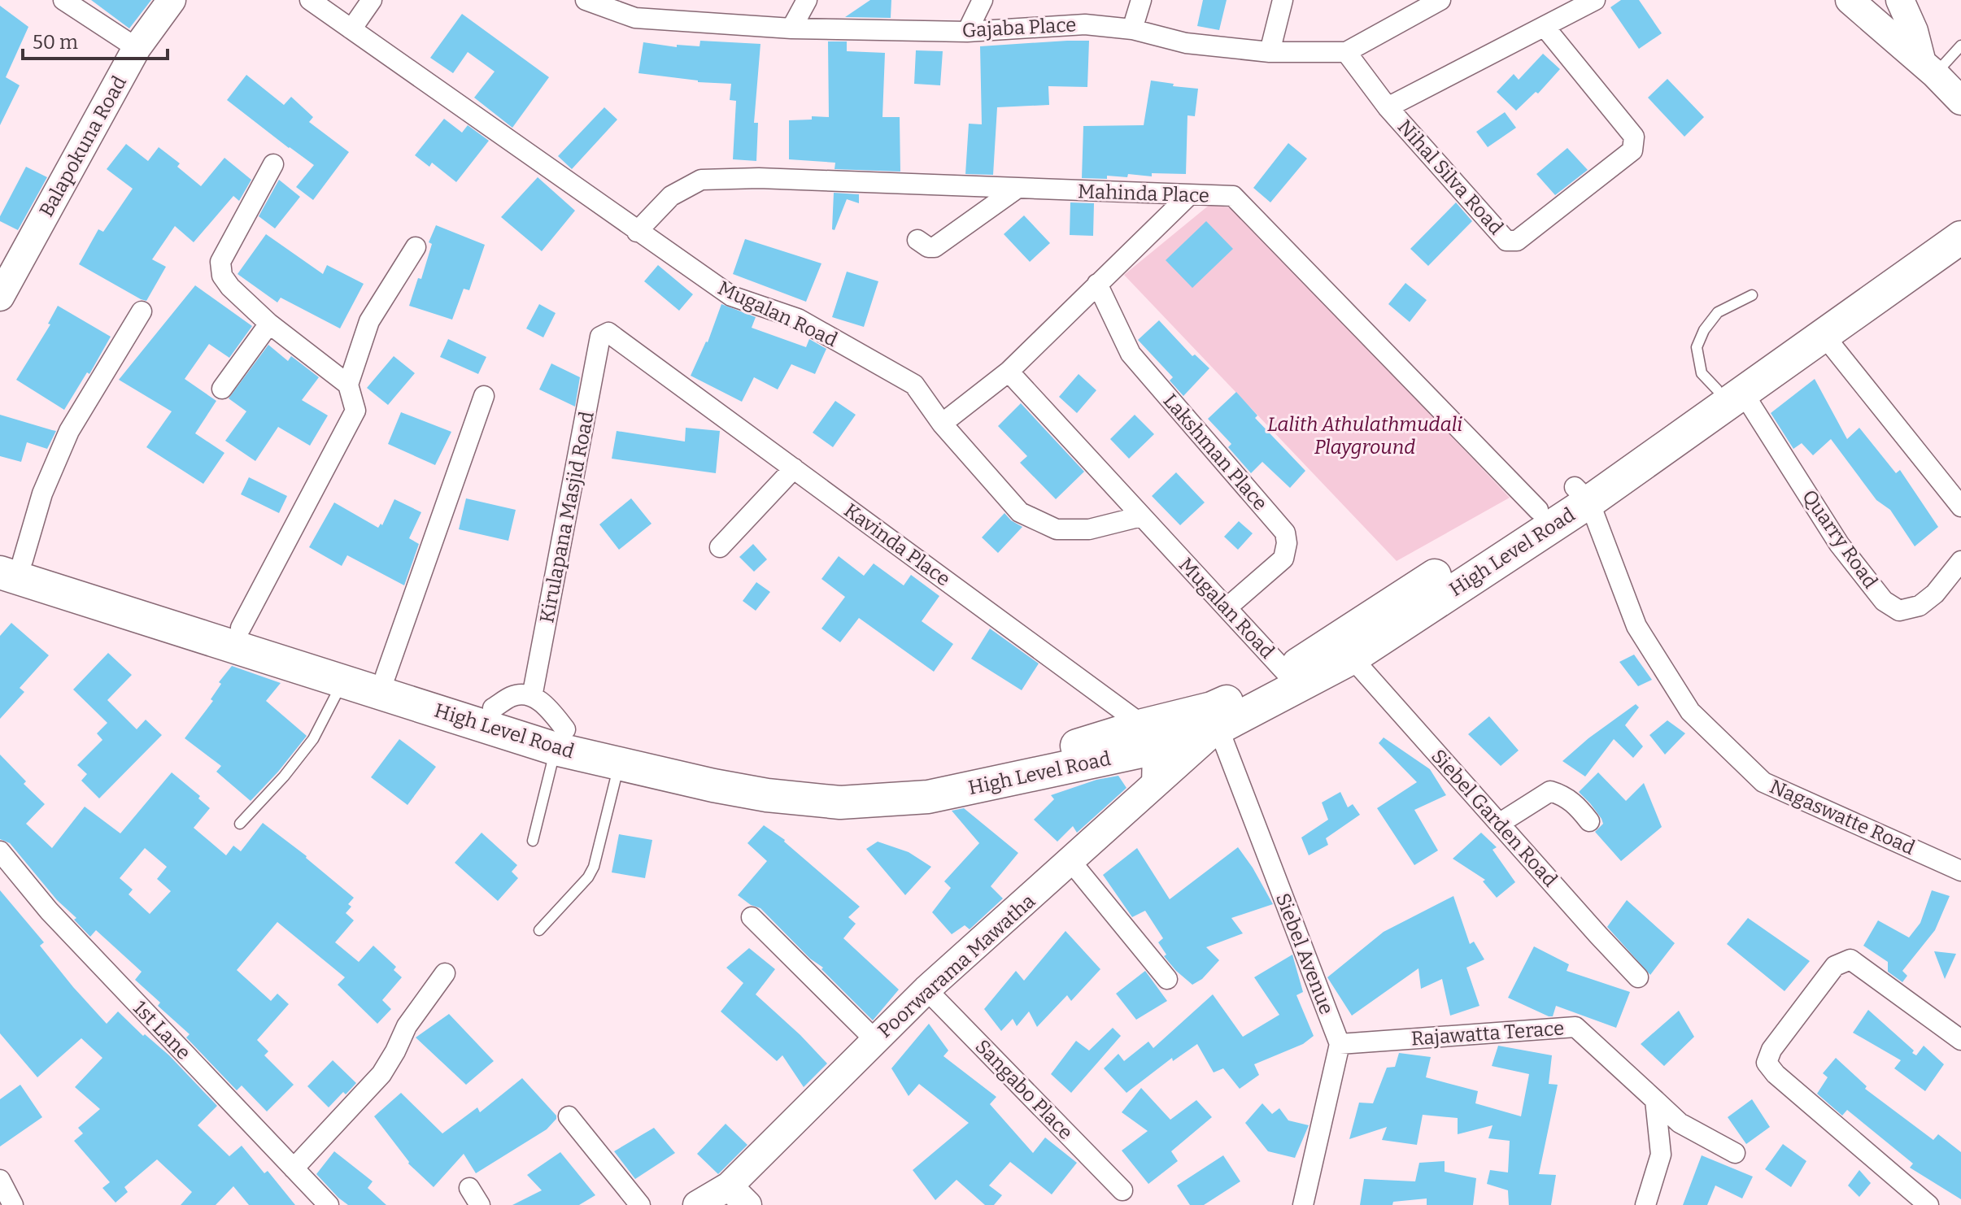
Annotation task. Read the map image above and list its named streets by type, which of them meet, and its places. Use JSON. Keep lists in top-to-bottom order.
{
  "streets": {
    "highway": ["High Level Road"],
    "main road": ["Balapokuna Road", "Poorwarama Mawatha"],
    "street": [
      "Gajaba Place",
      "Nihal Silva Road",
      "Mahinda Place",
      "Mugalan Road",
      "Lakshman Place",
      "Kirulapana Masjid Road",
      "Quarry Road",
      "Kavinda Place",
      "Nagaswatte Road",
      "Siebel Garden Road",
      "Siebel Avenue",
      "1st Lane",
      "Rajawatta Terace",
      "Sangabo Place"
    ]
  },
  "crossings": [
    ["Gajaba Place", "Nihal Silva Road"],
    ["Mahinda Place", "Mugalan Road"],
    ["Mahinda Place", "High Level Road"],
    ["Mugalan Road", "Lakshman Place"],
    ["Mugalan Road", "High Level Road"],
    ["Kirulapana Masjid Road", "Kavinda Place"],
    ["Quarry Road", "High Level Road"],
    ["Kavinda Place", "High Level Road"],
    ["High Level Road", "Nagaswatte Road"],
    ["High Level Road", "Siebel Garden Road"],
    ["High Level Road", "Siebel Avenue"],
    ["High Level Road", "Poorwarama Mawatha"],
    ["Siebel Avenue", "Poorwarama Mawatha"],
    ["Siebel Avenue", "Rajawatta Terace"],
    ["Poorwarama Mawatha", "Sangabo Place"]
  ],
  "parks": ["Lalith Athulathmudali Playground"],
  "scale_bar": "50 m"
}
